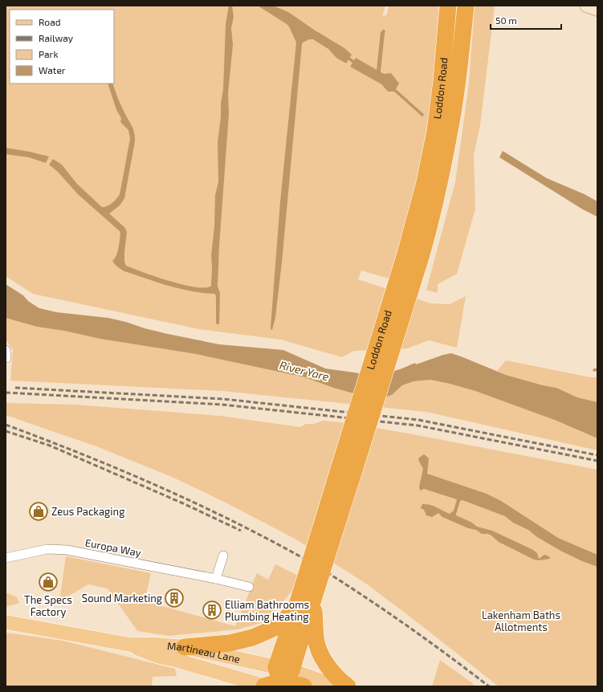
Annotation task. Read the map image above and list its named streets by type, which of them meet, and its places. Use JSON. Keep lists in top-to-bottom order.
{
  "streets": {
    "highway": ["Loddon Road", "Martineau Lane"],
    "street": ["Europa Way"]
  },
  "crossings": [
    ["Loddon Road", "Martineau Lane"]
  ],
  "water": ["River Yare"],
  "parks": ["Lakenham Baths Allotments"],
  "places": {
    "shop": ["Zeus Packaging", "The Specs Factory"],
    "building": ["Sound Marketing", "Elliam Bathrooms Plumbing Heating"]
  },
  "legend": [
    "Road",
    "Railway",
    "Park",
    "Water"
  ],
  "scale_bar": "50 m"
}
